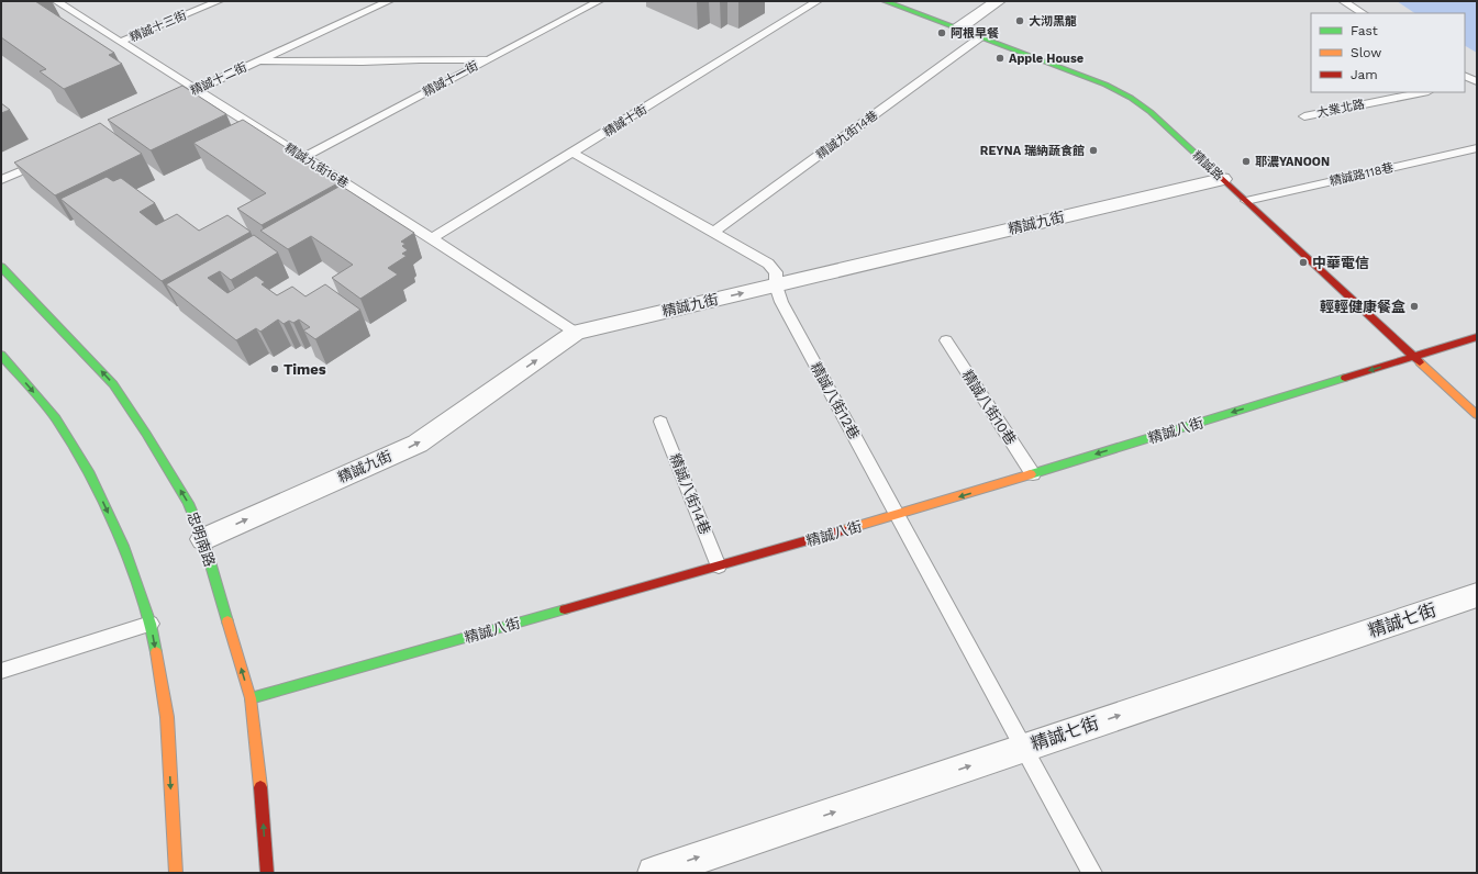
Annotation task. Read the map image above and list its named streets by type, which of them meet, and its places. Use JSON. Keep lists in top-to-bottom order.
{
  "streets": {
    "street": [
      "精誠路",
      "精誠九街",
      "精誠八街",
      "忠明南路",
      "精誠七街"
    ],
    "lane": [
      "精誠十三街",
      "精誠十二街",
      "精誠十一街",
      "大業北路",
      "精誠十街",
      "精誠九街14巷",
      "精誠九街16巷",
      "精誠路118巷",
      "精誠八街12巷",
      "精誠八街10巷",
      "精誠八街14巷"
    ]
  },
  "crossings": [
    ["精誠十三街", "精誠九街16巷"],
    ["精誠十二街", "精誠九街16巷"],
    ["精誠十一街", "精誠九街16巷"],
    ["精誠十街", "精誠九街16巷"],
    ["精誠九街14巷", "精誠路"],
    ["精誠九街16巷", "精誠九街"],
    ["精誠路", "精誠路118巷"],
    ["精誠路", "精誠九街"],
    ["精誠路", "精誠八街"],
    ["精誠九街", "精誠八街12巷"],
    ["精誠九街", "忠明南路"],
    ["精誠八街12巷", "精誠八街"],
    ["精誠八街12巷", "精誠七街"],
    ["精誠八街10巷", "精誠八街"],
    ["精誠八街", "精誠八街14巷"],
    ["精誠八街", "忠明南路"]
  ],
  "one_way": ["精誠九街", "精誠八街", "精誠七街"],
  "places": [
    "大沏黑龍",
    "阿根早餐",
    "Apple House",
    "REYNA 瑞納蔬食館",
    "耶濃YANOON",
    "中華電信",
    "輕輕健康餐盒",
    "Times"
  ],
  "legend": ["Fast", "Slow", "Jam"]
}
